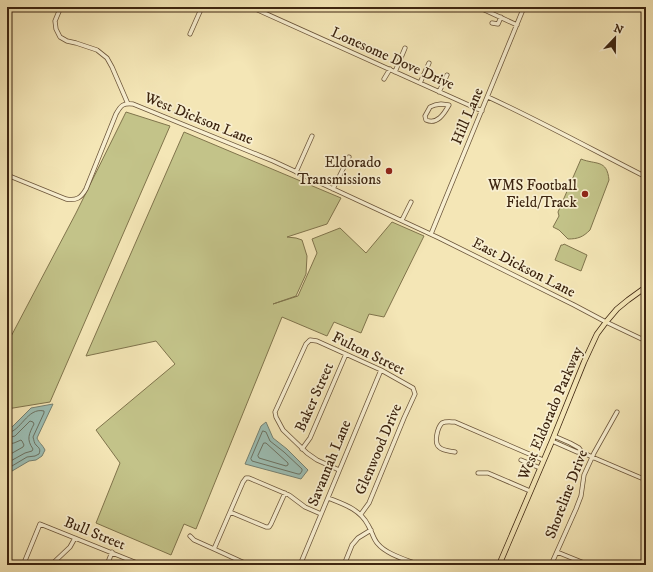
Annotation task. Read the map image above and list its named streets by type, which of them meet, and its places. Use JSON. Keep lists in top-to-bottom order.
{
  "streets": {
    "main road": ["West Eldorado Parkway"],
    "street": [
      "Lonesome Dove Drive",
      "Hill Lane",
      "West Dickson Lane",
      "East Dickson Lane",
      "Fulton Street",
      "Baker Street",
      "Glenwood Drive",
      "Savannah Lane",
      "Shoreline Drive",
      "Bull Street"
    ]
  },
  "crossings": [
    ["Lonesome Dove Drive", "Hill Lane"],
    ["Hill Lane", "West Dickson Lane"],
    ["Hill Lane", "East Dickson Lane"],
    ["West Dickson Lane", "East Dickson Lane"],
    ["East Dickson Lane", "West Eldorado Parkway"],
    ["Fulton Street", "Baker Street"],
    ["Fulton Street", "Glenwood Drive"],
    ["Fulton Street", "Savannah Lane"]
  ],
  "places": ["Eldorado Transmissions", "WMS Football Field/Track"],
  "north": "top"
}
